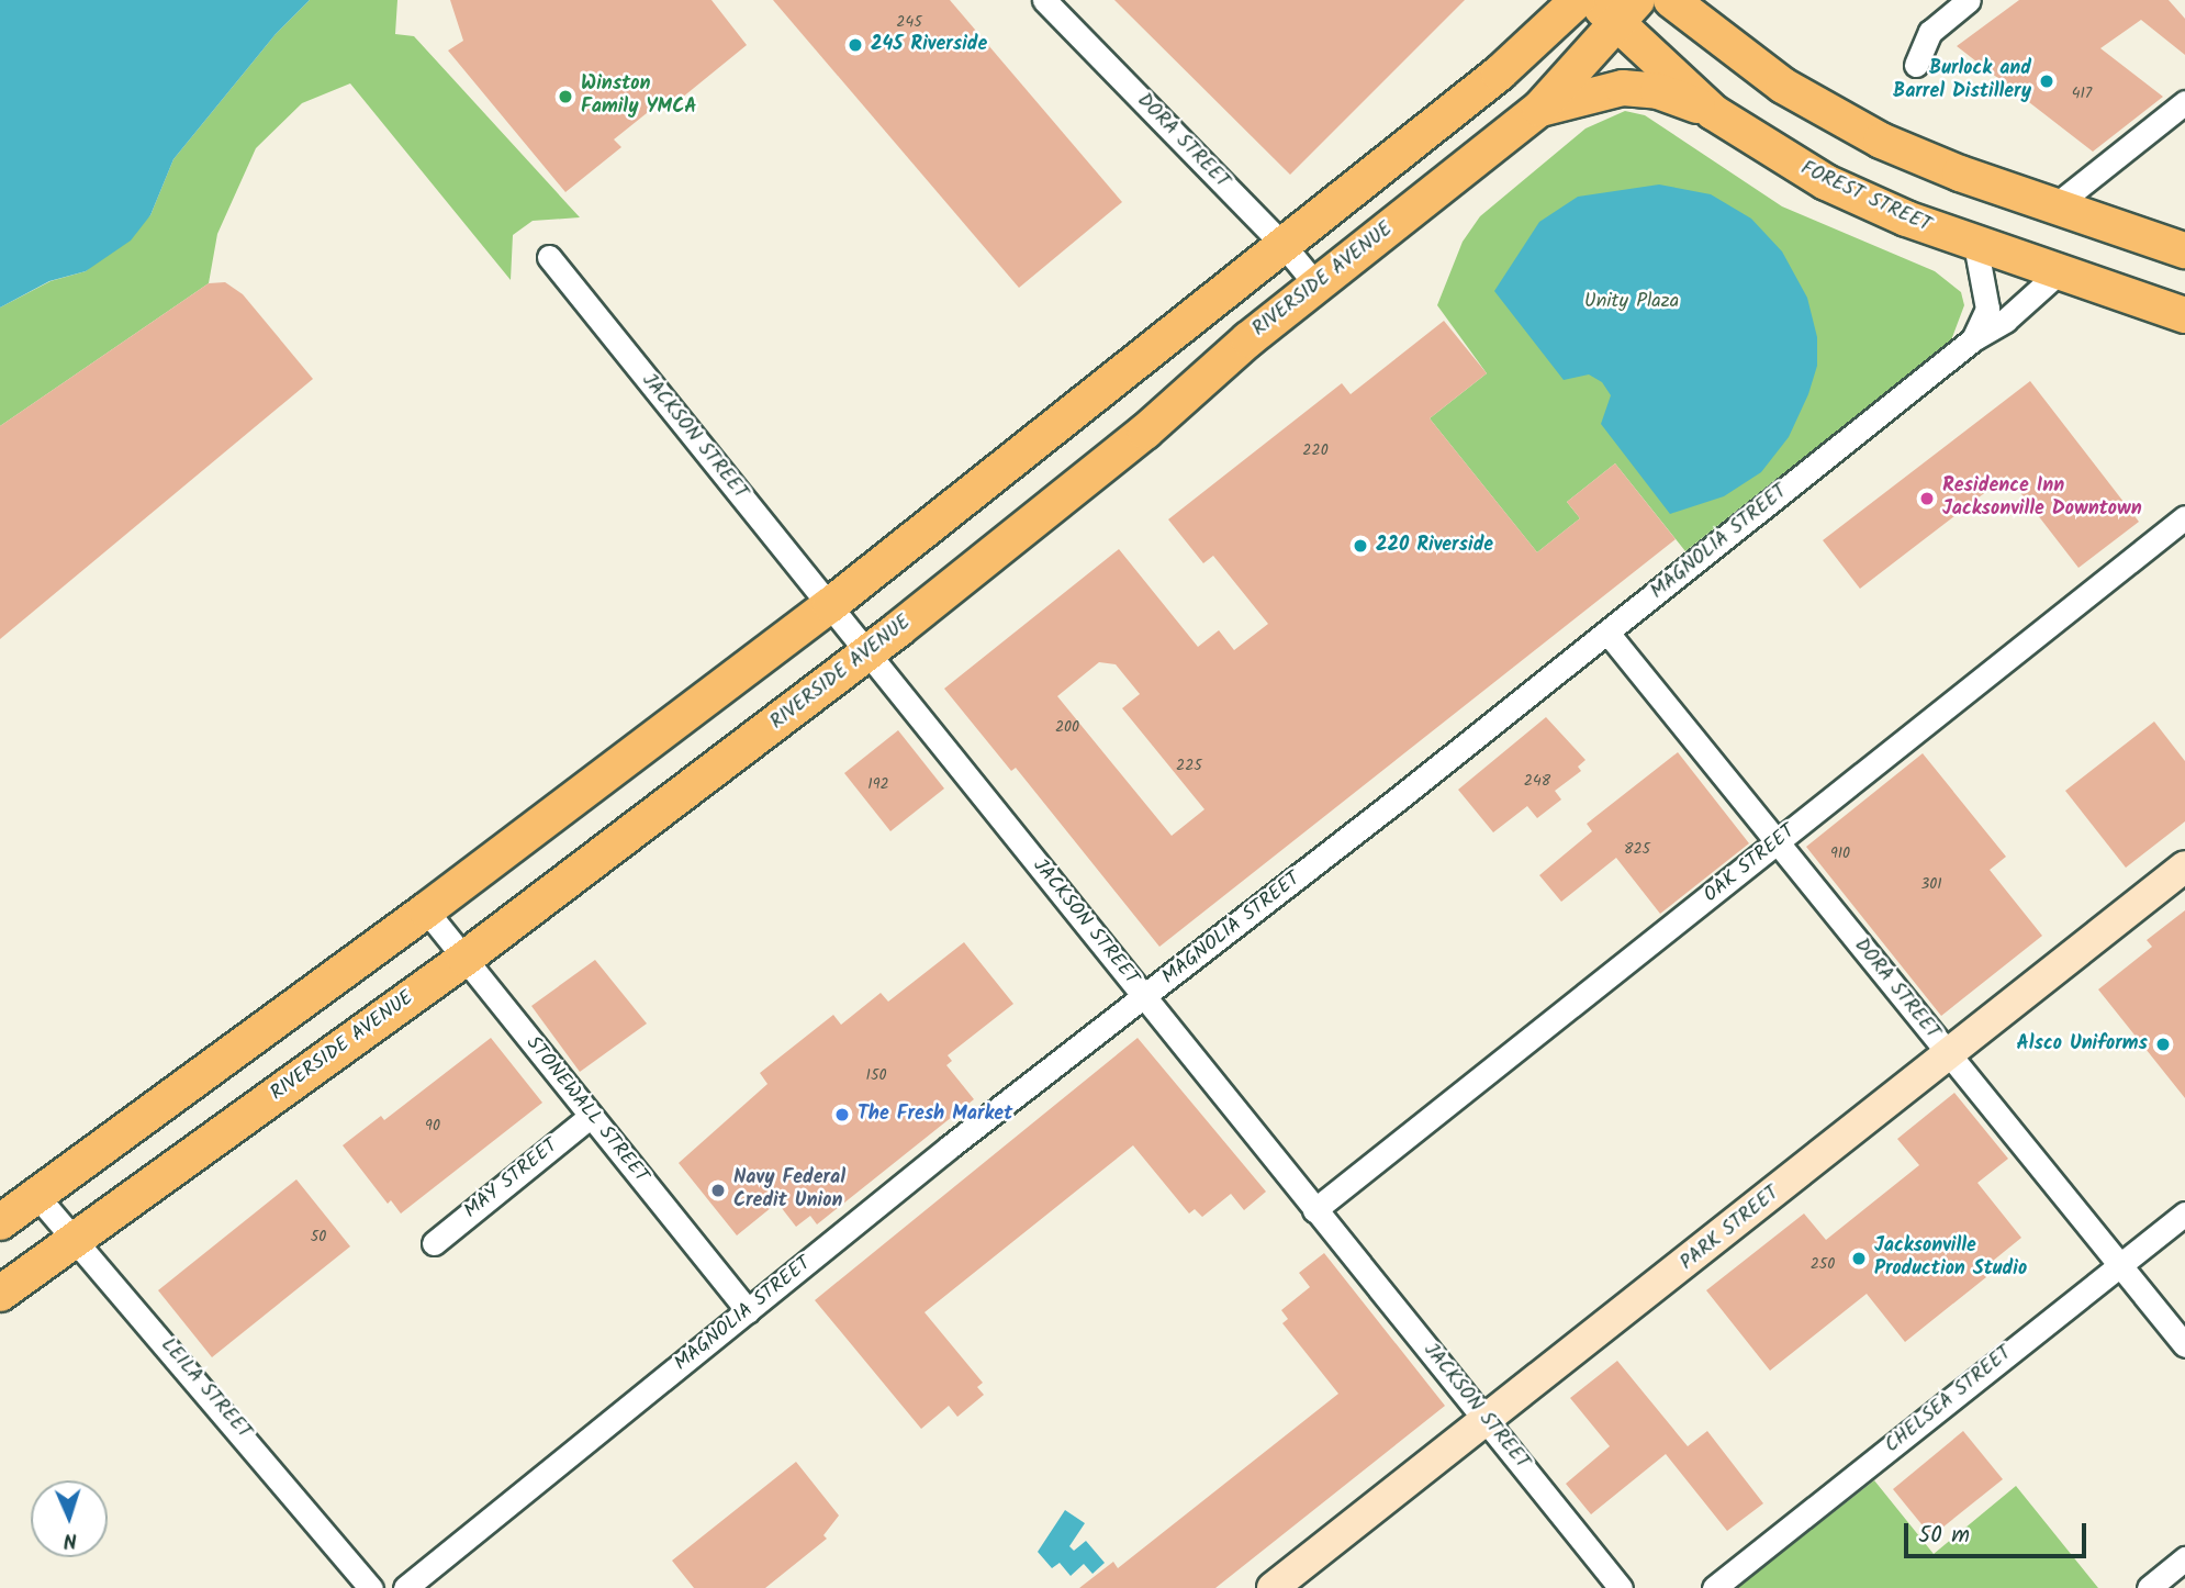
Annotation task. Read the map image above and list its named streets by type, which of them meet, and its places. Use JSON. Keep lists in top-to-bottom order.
{
  "streets": {
    "main road": ["FOREST STREET", "RIVERSIDE AVENUE"],
    "street": [
      "DORA STREET",
      "JACKSON STREET",
      "MAGNOLIA STREET",
      "OAK STREET",
      "STONEWALL STREET",
      "MAY STREET",
      "PARK STREET",
      "LEILA STREET",
      "CHELSEA STREET"
    ]
  },
  "crossings": [
    ["DORA STREET", "RIVERSIDE AVENUE"],
    ["DORA STREET", "MAGNOLIA STREET"],
    ["DORA STREET", "OAK STREET"],
    ["DORA STREET", "PARK STREET"],
    ["DORA STREET", "CHELSEA STREET"],
    ["FOREST STREET", "RIVERSIDE AVENUE"],
    ["FOREST STREET", "MAGNOLIA STREET"],
    ["RIVERSIDE AVENUE", "JACKSON STREET"],
    ["RIVERSIDE AVENUE", "STONEWALL STREET"],
    ["RIVERSIDE AVENUE", "LEILA STREET"],
    ["JACKSON STREET", "MAGNOLIA STREET"],
    ["JACKSON STREET", "OAK STREET"],
    ["JACKSON STREET", "PARK STREET"],
    ["MAGNOLIA STREET", "STONEWALL STREET"],
    ["STONEWALL STREET", "MAY STREET"]
  ],
  "parks": ["Unity Plaza"],
  "places": [
    "245 Riverside",
    "Burlock and Barrel Distillery",
    "Winston Family YMCA",
    "Residence Inn Jacksonville Downtown",
    "220 Riverside",
    "Alsco Uniforms",
    "The Fresh Market",
    "Navy Federal Credit Union",
    "Jacksonville Production Studio"
  ],
  "house_numbers": [
    "245",
    "417",
    "220",
    "200",
    "225",
    "248",
    "192",
    "825",
    "910",
    "301",
    "150",
    "90",
    "50",
    "250"
  ],
  "scale_bar": "50 m",
  "north": "bottom"
}
